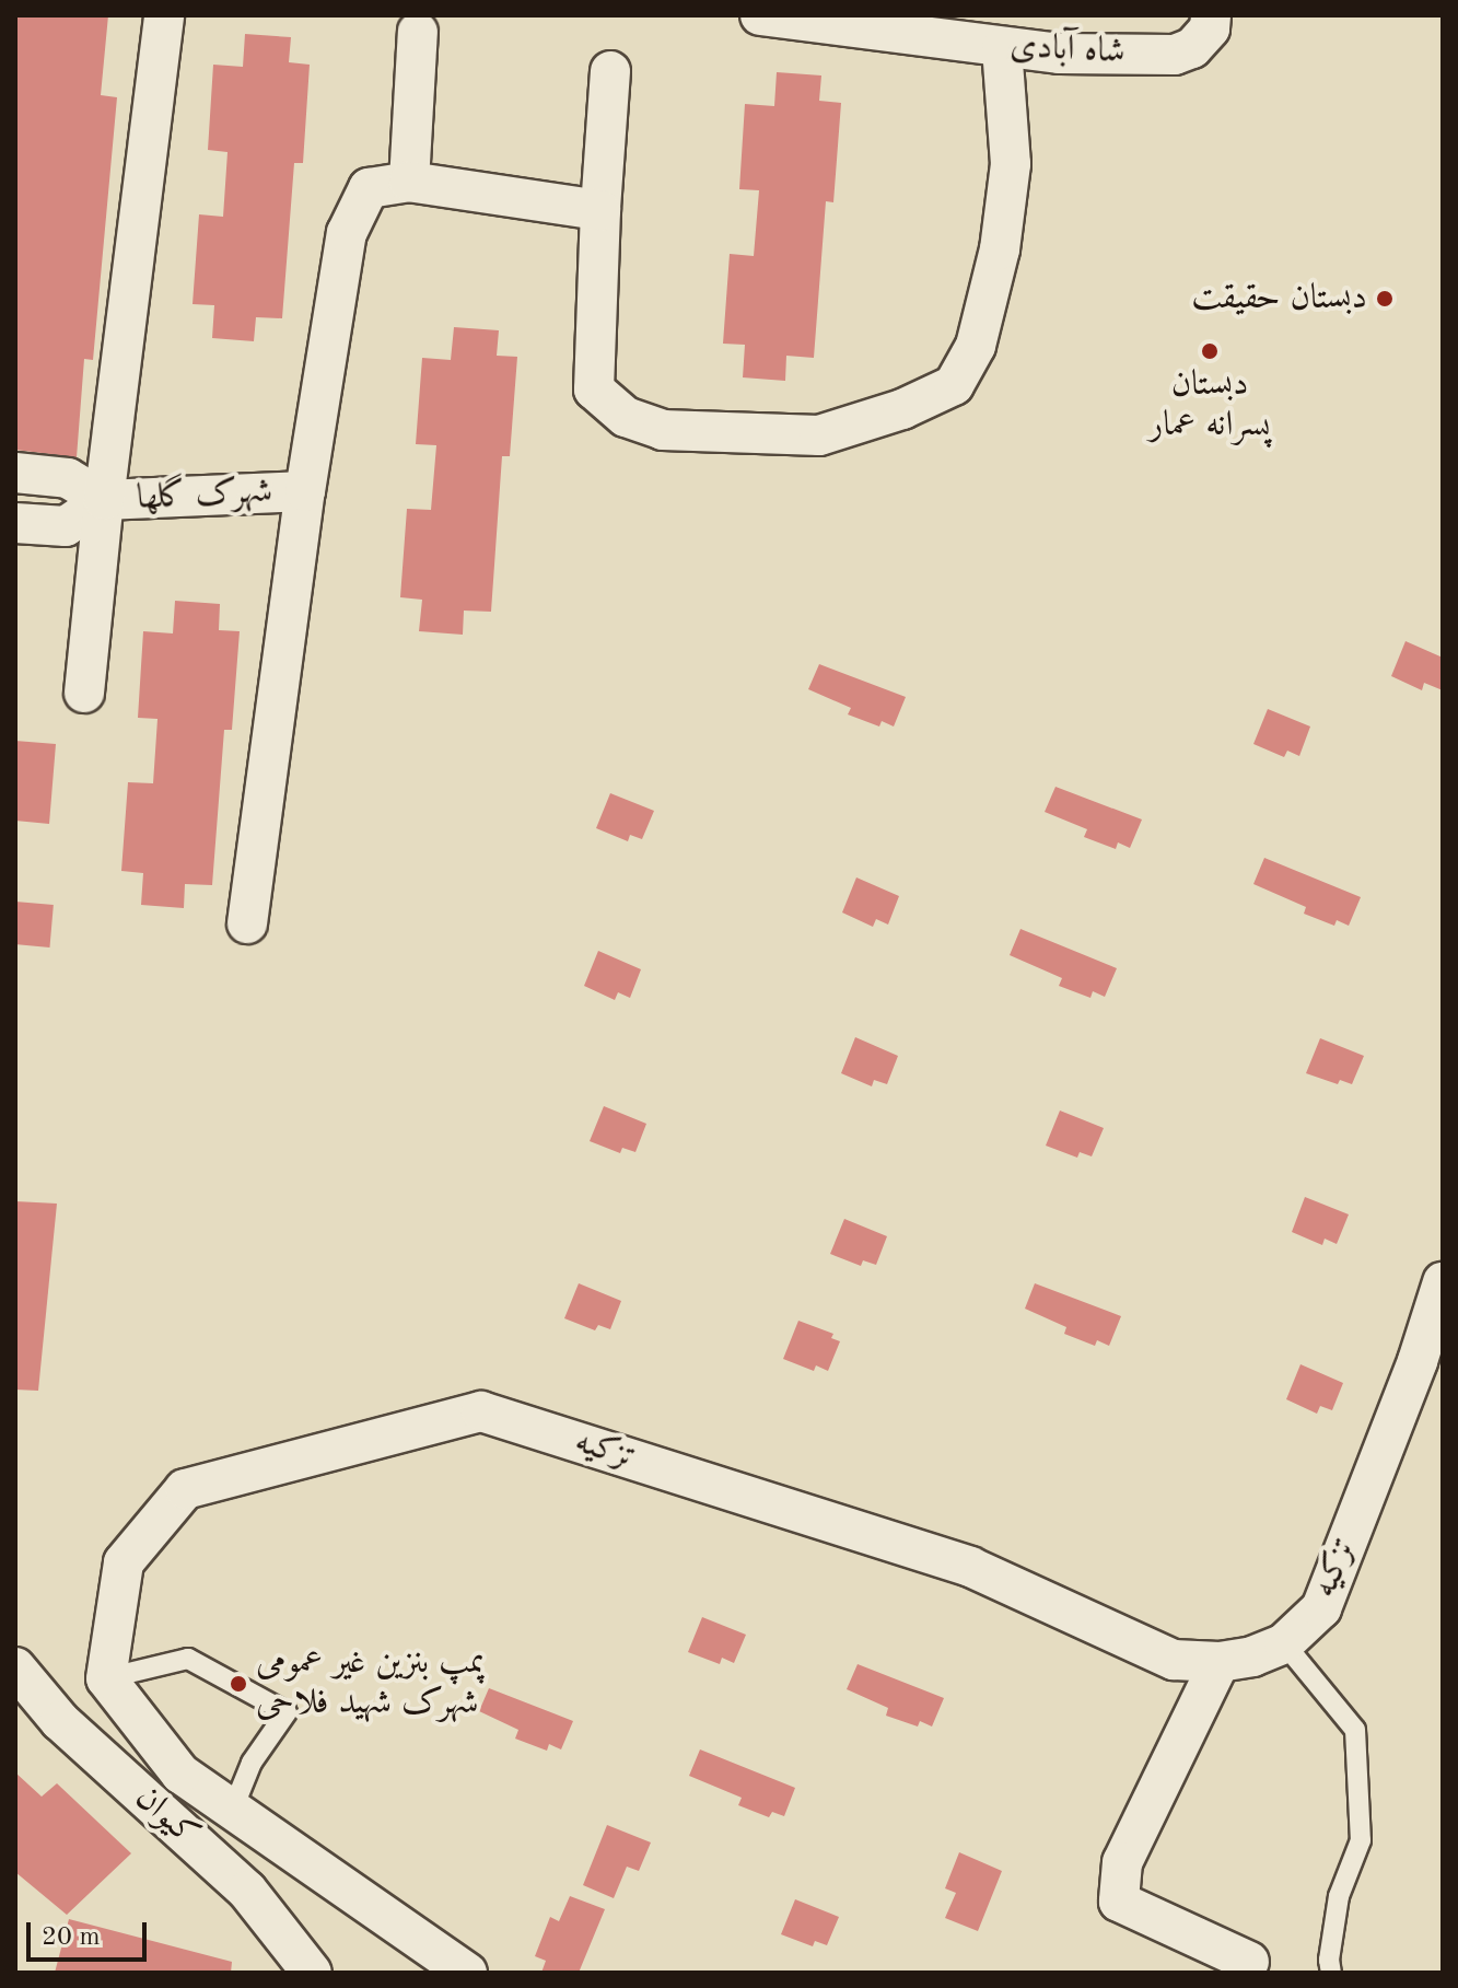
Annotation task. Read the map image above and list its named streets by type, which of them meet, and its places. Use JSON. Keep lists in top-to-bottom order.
{
  "streets": {
    "street": [
      "شاه آبادی",
      "شهرک گلها",
      "تزکیه",
      "کیوان"
    ]
  },
  "places": ["دبستان حقیقت", "دبستان پسرانه عمار", "پمپ بنزین غیر عمومی شهرک شهید فلاحی"],
  "scale_bar": "20 m"
}
